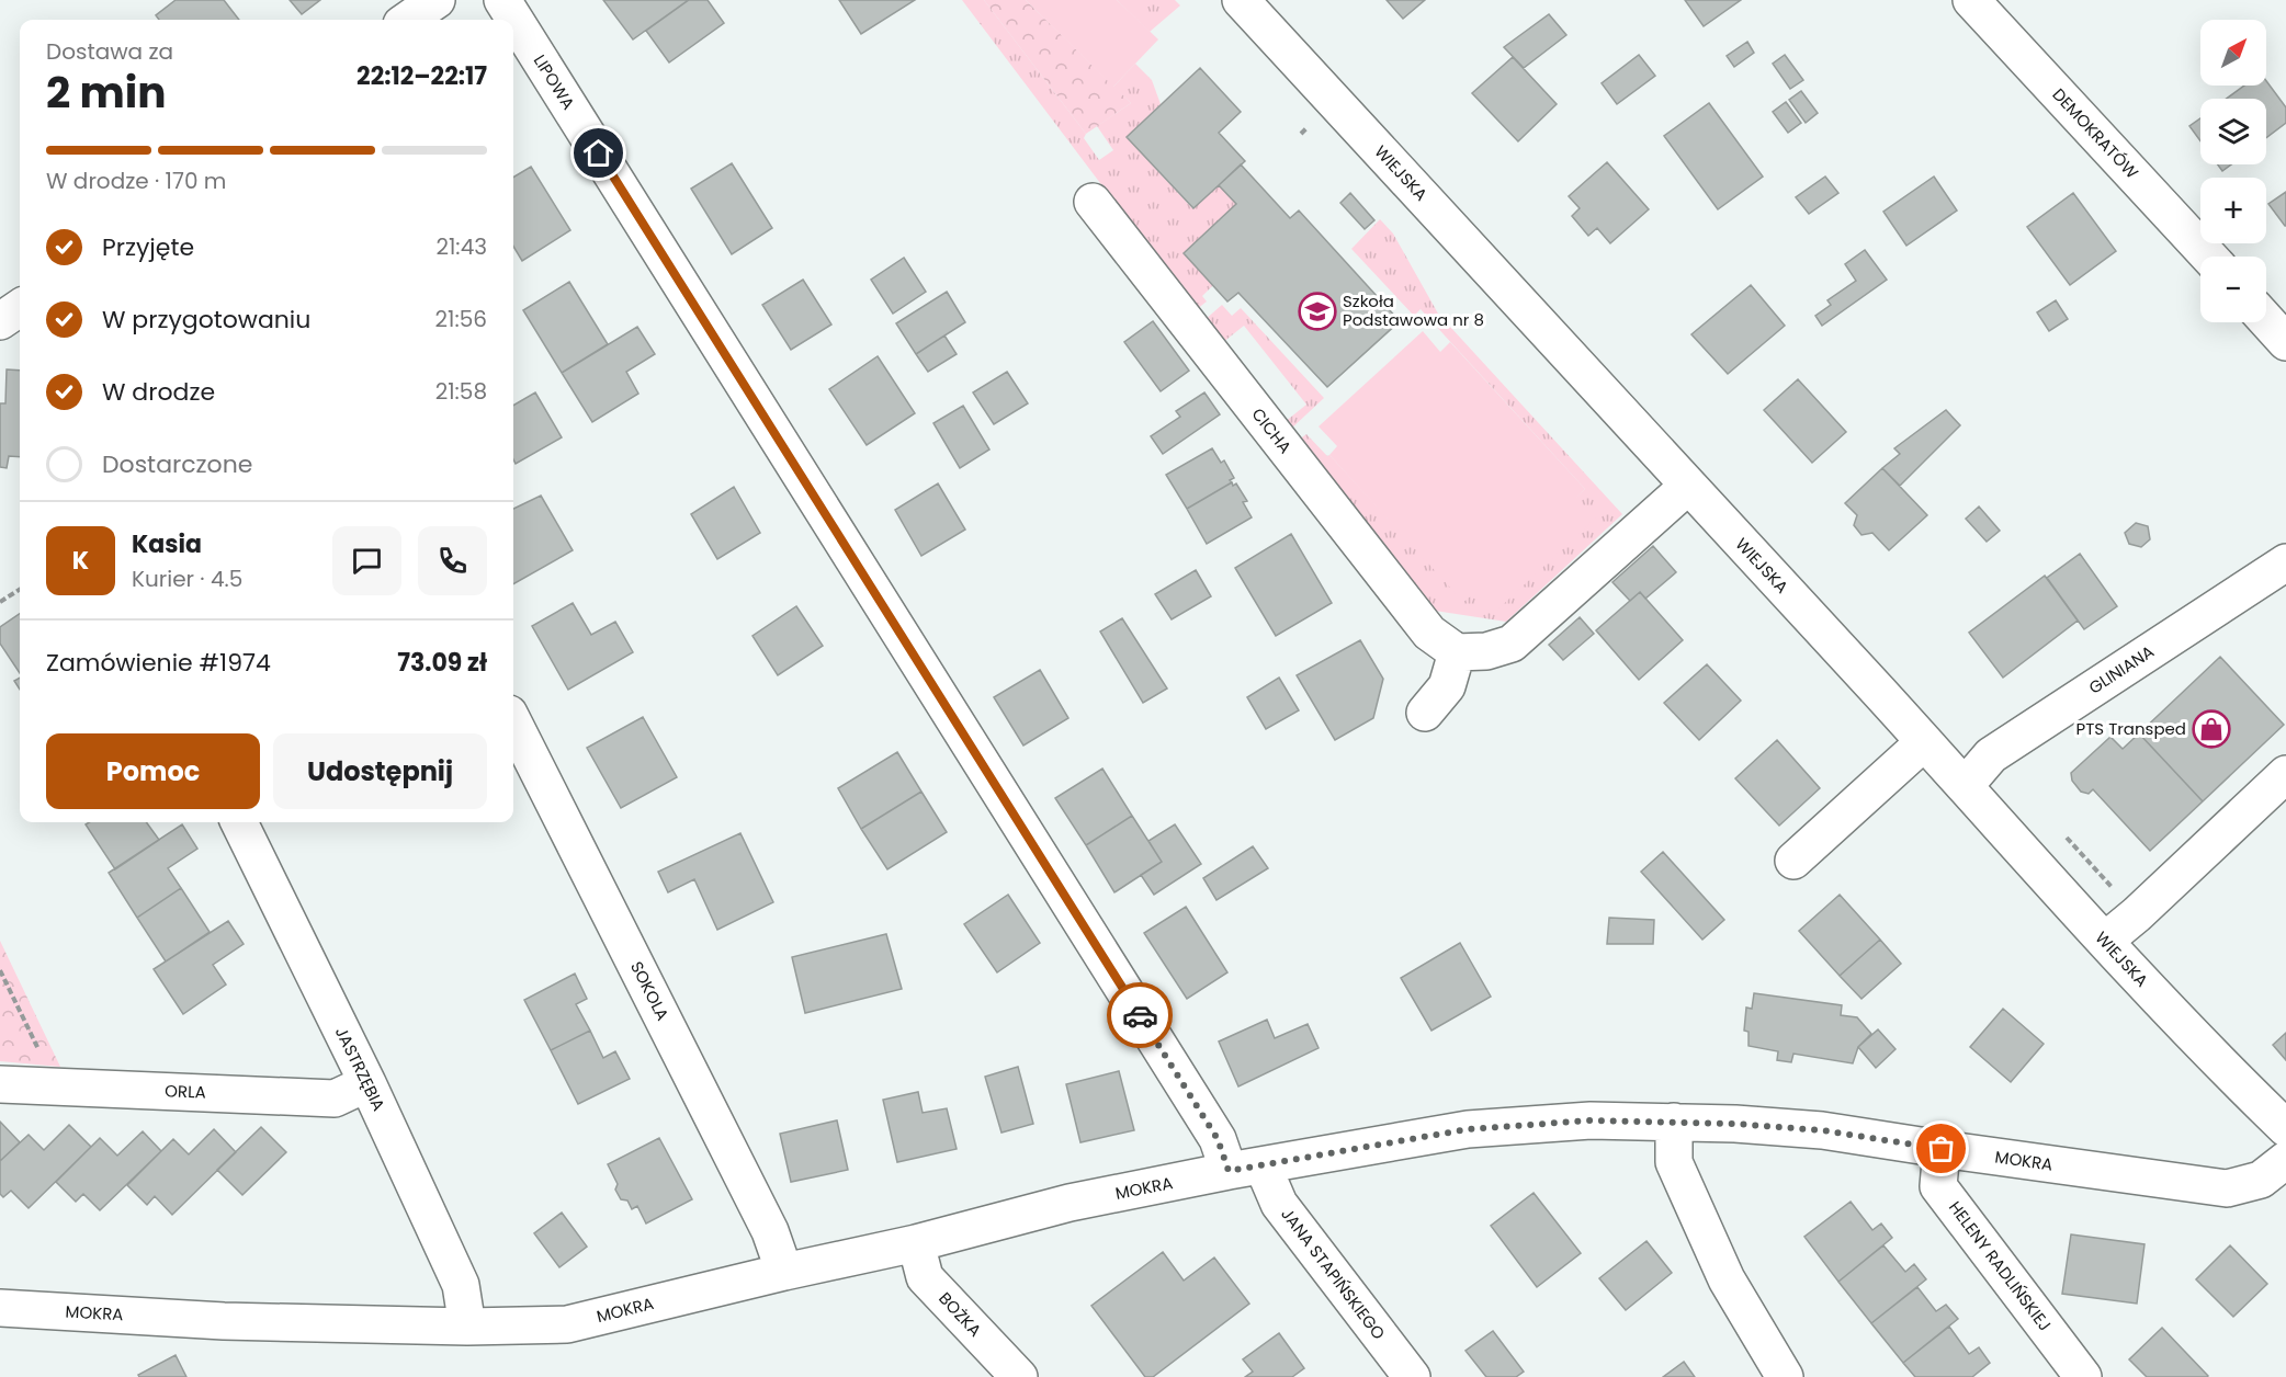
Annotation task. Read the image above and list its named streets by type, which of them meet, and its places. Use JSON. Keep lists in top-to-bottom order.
{
  "streets": {
    "street": [
      "LIPOWA",
      "DEMOKRATÓW",
      "WIEJSKA",
      "CICHA",
      "GLINIANA",
      "SOKOLA",
      "JASTRZĘBIA",
      "ORLA",
      "MOKRA",
      "HELENY RADLIŃSKIEJ",
      "JANA STAPIŃSKIEGO",
      "BOŻKA"
    ]
  },
  "crossings": [
    ["LIPOWA", "MOKRA"],
    ["LIPOWA", "JANA STAPIŃSKIEGO"],
    ["WIEJSKA", "GLINIANA"],
    ["SOKOLA", "MOKRA"],
    ["JASTRZĘBIA", "ORLA"],
    ["JASTRZĘBIA", "MOKRA"],
    ["MOKRA", "HELENY RADLIŃSKIEJ"],
    ["MOKRA", "JANA STAPIŃSKIEGO"],
    ["MOKRA", "BOŻKA"]
  ],
  "places": {
    "school or university": ["Szkoła Podstawowa nr 8"],
    "shop": ["PTS Transped"]
  },
  "north": "top right",
  "page": {
    "map_buttons": ["+", "−"],
    "heading": ["2 min", "Dostawa za", "22:12–22:17"],
    "panel": [
      "Kasia",
      "Kurier · 4.5",
      "Zamówienie #1974",
      "73.09 zł"
    ],
    "bar": "W drodze · 170 m",
    "list": [
      ["Przyjęte", "21:43"],
      ["W przygotowaniu", "21:56"],
      ["W drodze", "21:58"],
      "Dostarczone"
    ],
    "round": "K",
    "buttons": ["Pomoc", "Udostępnij"]
  }
}
